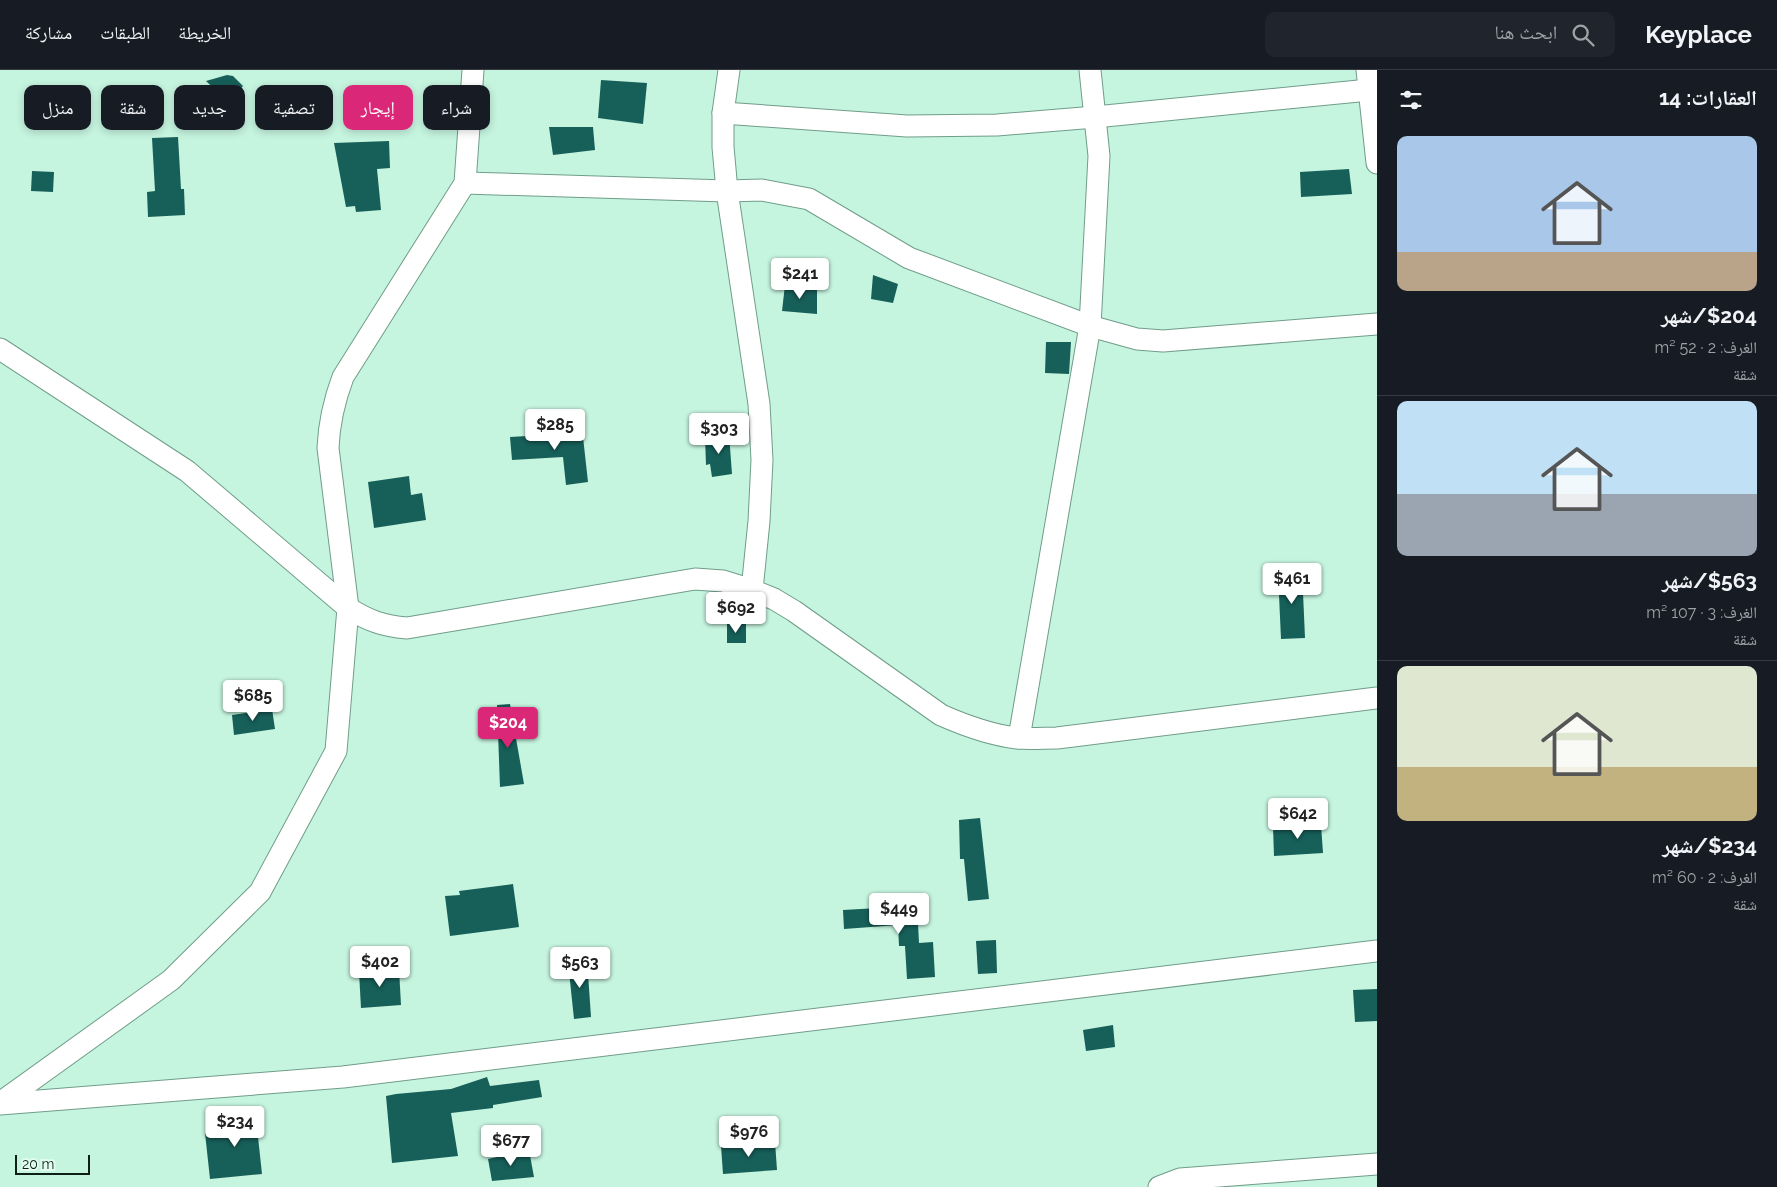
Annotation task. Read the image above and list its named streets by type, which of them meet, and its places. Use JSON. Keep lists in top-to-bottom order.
{
  "scale_bar": "20 m",
  "page": {
    "header": "Keyplace",
    "search": "ابحث هنا",
    "nav": ["الخريطة", "الطبقات", "مشاركة"],
    "heading": "العقارات: 14",
    "chip": [
      "شراء",
      "إيجار",
      "تصفية",
      "جديد",
      "شقة",
      "منزل"
    ],
    "list": [
      {
        "name": "$204/شهر",
        "note": "الغرف: 2 · 52 m² · شقة"
      },
      {
        "name": "$563/شهر",
        "note": "الغرف: 3 · 107 m² · شقة"
      },
      {
        "name": "$234/شهر",
        "note": "الغرف: 2 · 60 m² · شقة"
      }
    ],
    "price": [
      "$241",
      "$285",
      "$303",
      "$461",
      "$692",
      "$685",
      "$204",
      "$642",
      "$449",
      "$402",
      "$563",
      "$234",
      "$976",
      "$677"
    ],
    "scale": "20 m"
  }
}
